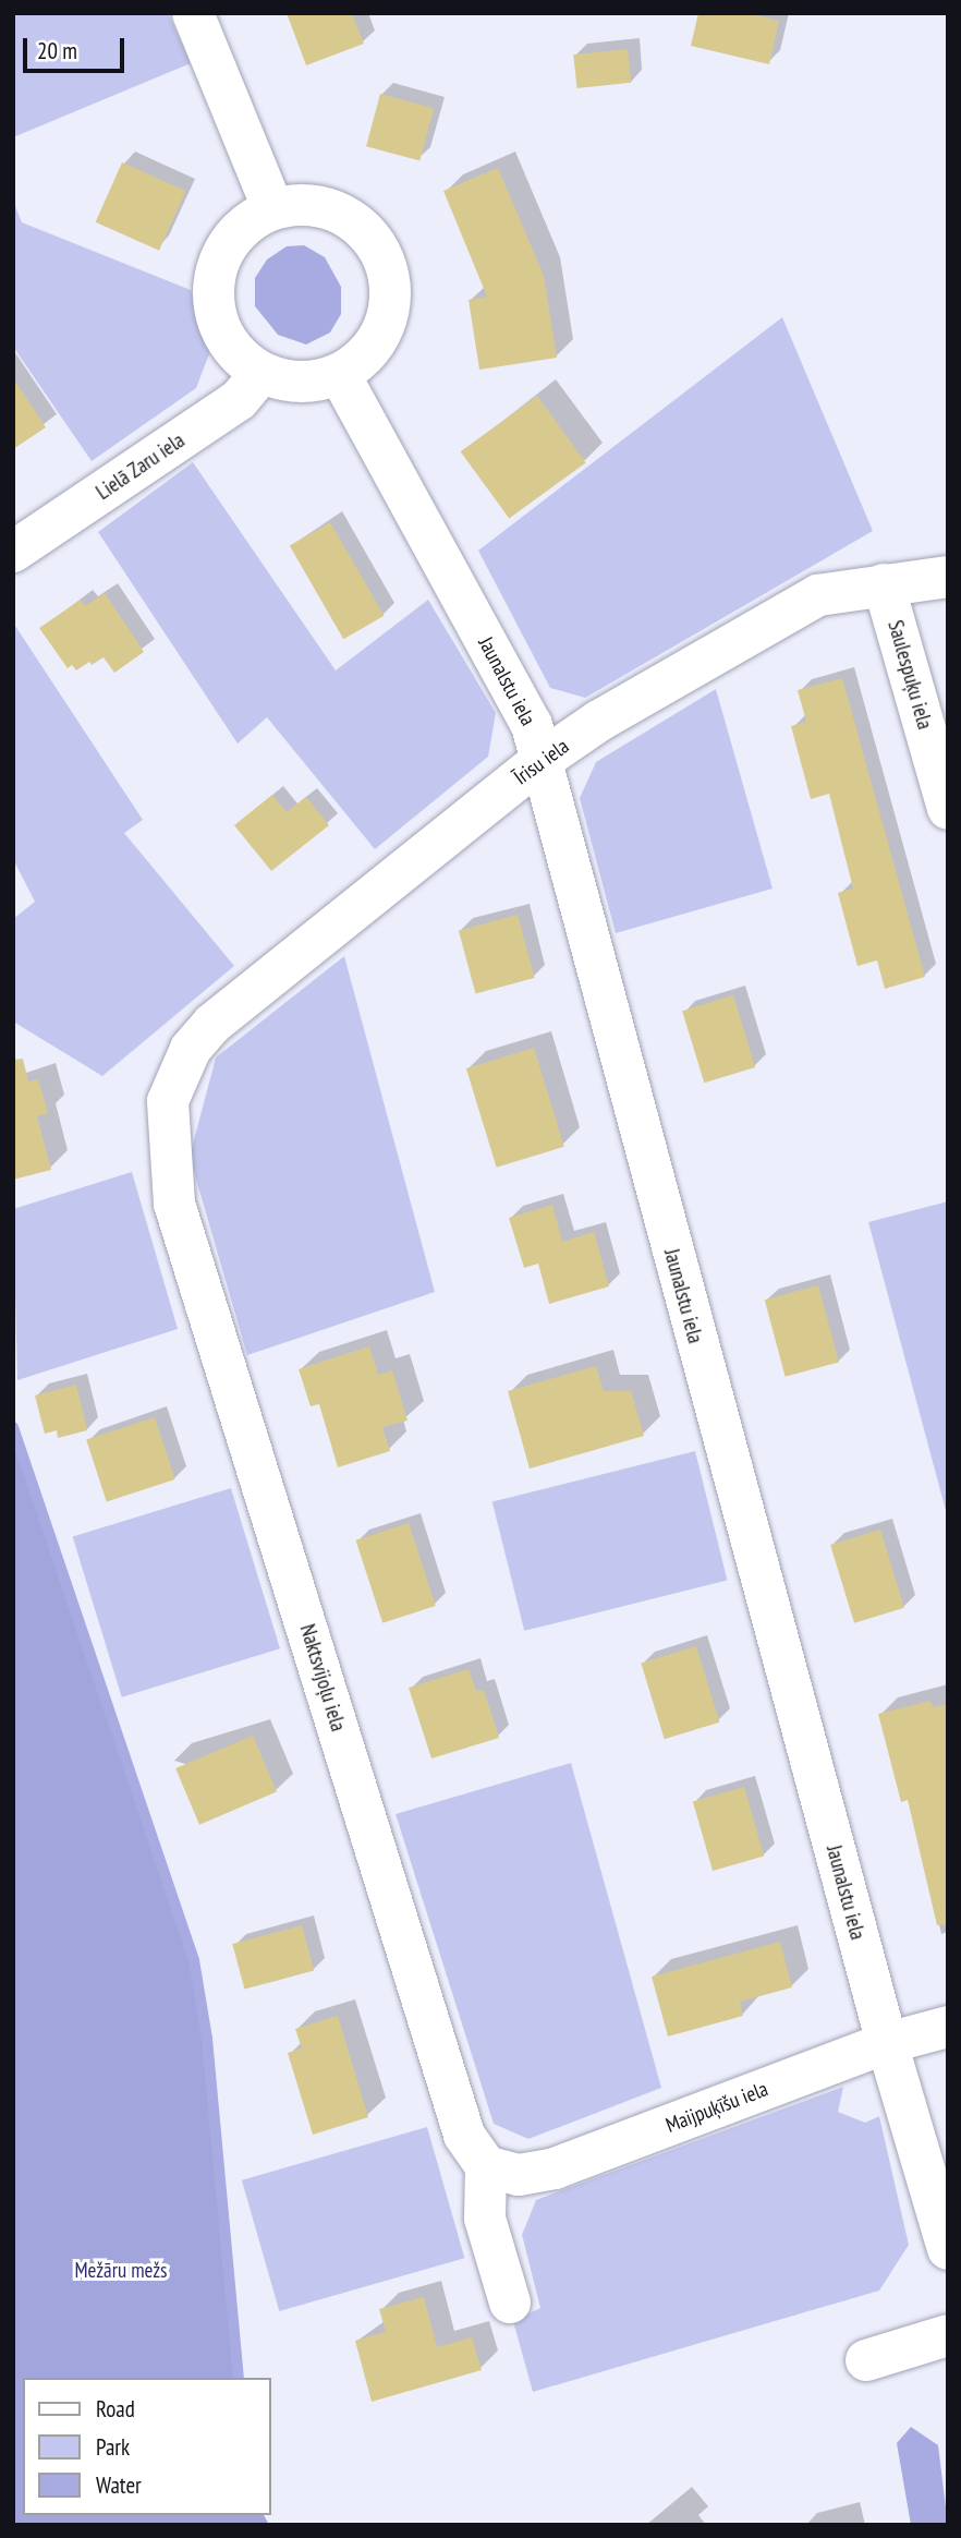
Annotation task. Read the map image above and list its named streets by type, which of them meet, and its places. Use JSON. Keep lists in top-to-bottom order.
{
  "streets": {
    "street": [
      "Lielā Zaru iela",
      "Saulespuķu iela",
      "Jaunalstu iela",
      "Īrisu iela",
      "Naktsvijoļu iela",
      "Maijpuķīšu iela"
    ]
  },
  "crossings": [
    ["Lielā Zaru iela", "Jaunalstu iela"],
    ["Saulespuķu iela", "Īrisu iela"],
    ["Jaunalstu iela", "Īrisu iela"],
    ["Jaunalstu iela", "Maijpuķīšu iela"],
    ["Īrisu iela", "Naktsvijoļu iela"],
    ["Naktsvijoļu iela", "Maijpuķīšu iela"]
  ],
  "parks": ["Mežāru mežs"],
  "legend": ["Road", "Park", "Water"],
  "scale_bar": "20 m"
}
